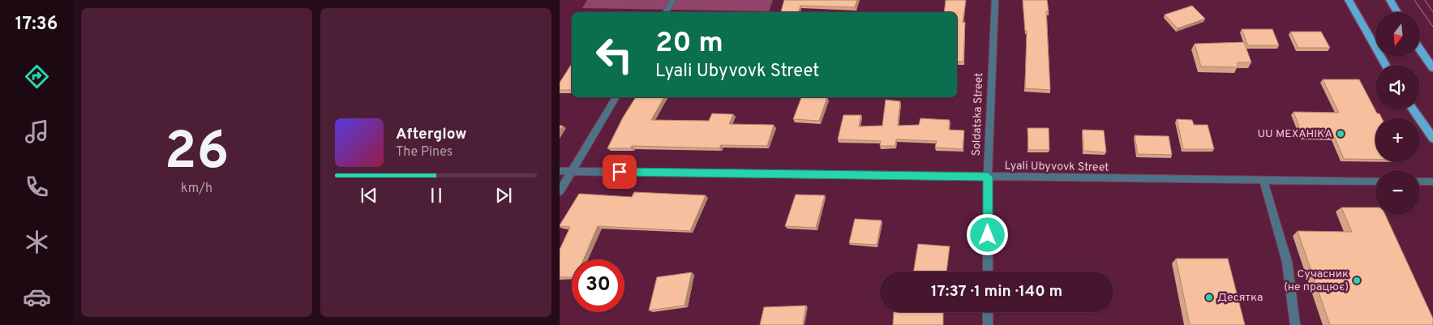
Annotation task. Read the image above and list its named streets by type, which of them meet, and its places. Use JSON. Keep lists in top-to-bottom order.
{
  "streets": {
    "street": ["Soldatska Street", "Lyali Ubyvovk Street"]
  },
  "crossings": [
    ["Soldatska Street", "Lyali Ubyvovk Street"]
  ],
  "places": ["UU МЕХАНІКА", "Сучасник (не працює)", "Десятка"],
  "north": "bottom",
  "page": {
    "tabs": "17:36",
    "tile": ["26", "km/h"],
    "map_buttons": ["+", "−"],
    "turn": ["20 m", "Lyali Ubyvovk Street"],
    "song": ["Afterglow", "The Pines"],
    "limit": "30",
    "trip": "17:37 · 1 min · 140 m"
  }
}
